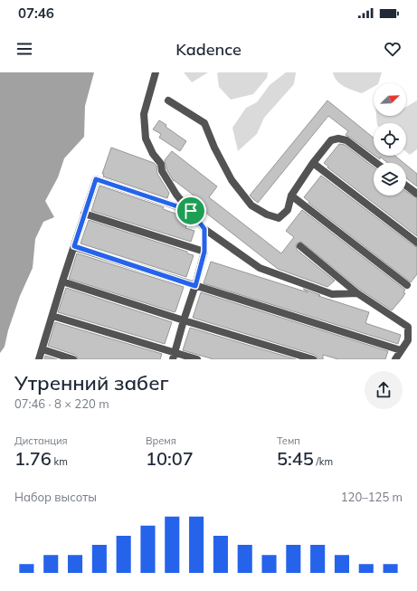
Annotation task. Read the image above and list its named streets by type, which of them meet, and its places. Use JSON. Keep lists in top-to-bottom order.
{
  "north": "top right",
  "page": {
    "status": "07:46",
    "header": "Kadence",
    "heading": ["Утренний забег", "07:46 · 8 × 220 m"],
    "stats": [
      ["Дистанция", "1.76 km"],
      ["Время", "10:07"],
      ["Темп", "5:45 /km"]
    ],
    "chart": ["Набор высоты", "120–125 m"]
  }
}
